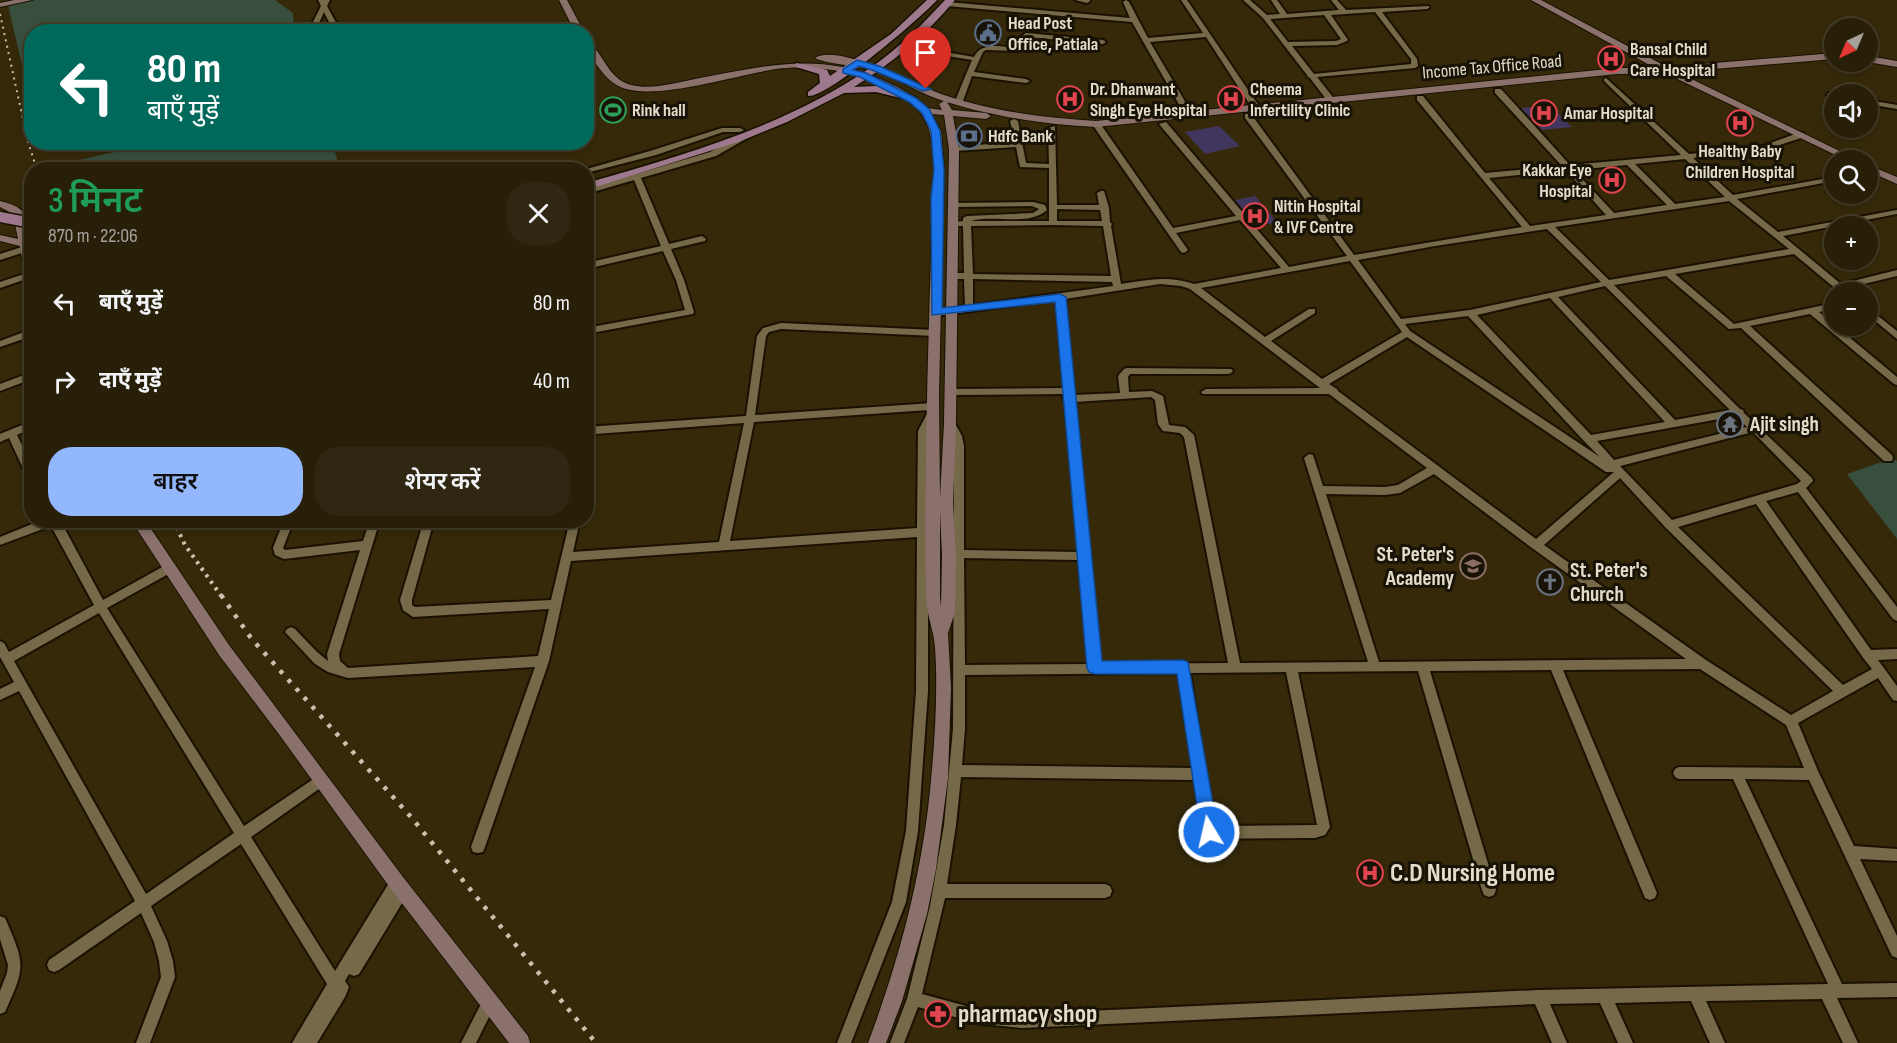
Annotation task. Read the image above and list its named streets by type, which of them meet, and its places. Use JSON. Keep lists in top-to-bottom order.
{
  "streets": {
    "main road": ["Income Tax Office Road"]
  },
  "places": {
    "public building": ["Head Post Office, Patiala"],
    "hospital": [
      "Bansal Child Care Hospital",
      "Dr. Dhanwant Singh Eye Hospital",
      "Cheema Infertility Clinic",
      "Amar Hospital",
      "Healthy Baby Children Hospital",
      "Kakkar Eye Hospital",
      "Nitin Hospital & IVF Centre",
      "C.D Nursing Home"
    ],
    "sports": ["Rink hall"],
    "bank": ["Hdfc Bank"],
    "temple": ["Ajit singh"],
    "school or university": ["St. Peter's Academy"],
    "church": ["St. Peter's Church"],
    "pharmacy": ["pharmacy shop"]
  },
  "north": "bottom left",
  "page": {
    "map_buttons": ["+", "−"],
    "turn": ["80 m", "बाएँ मुड़ें"],
    "heading": ["3 मिनट", "870 m · 22:06"],
    "list": [
      {
        "name": "बाएँ मुड़ें",
        "value": "80 m"
      },
      {
        "name": "दाएँ मुड़ें",
        "value": "40 m"
      }
    ],
    "buttons": ["बाहर", "शेयर करें"]
  }
}
